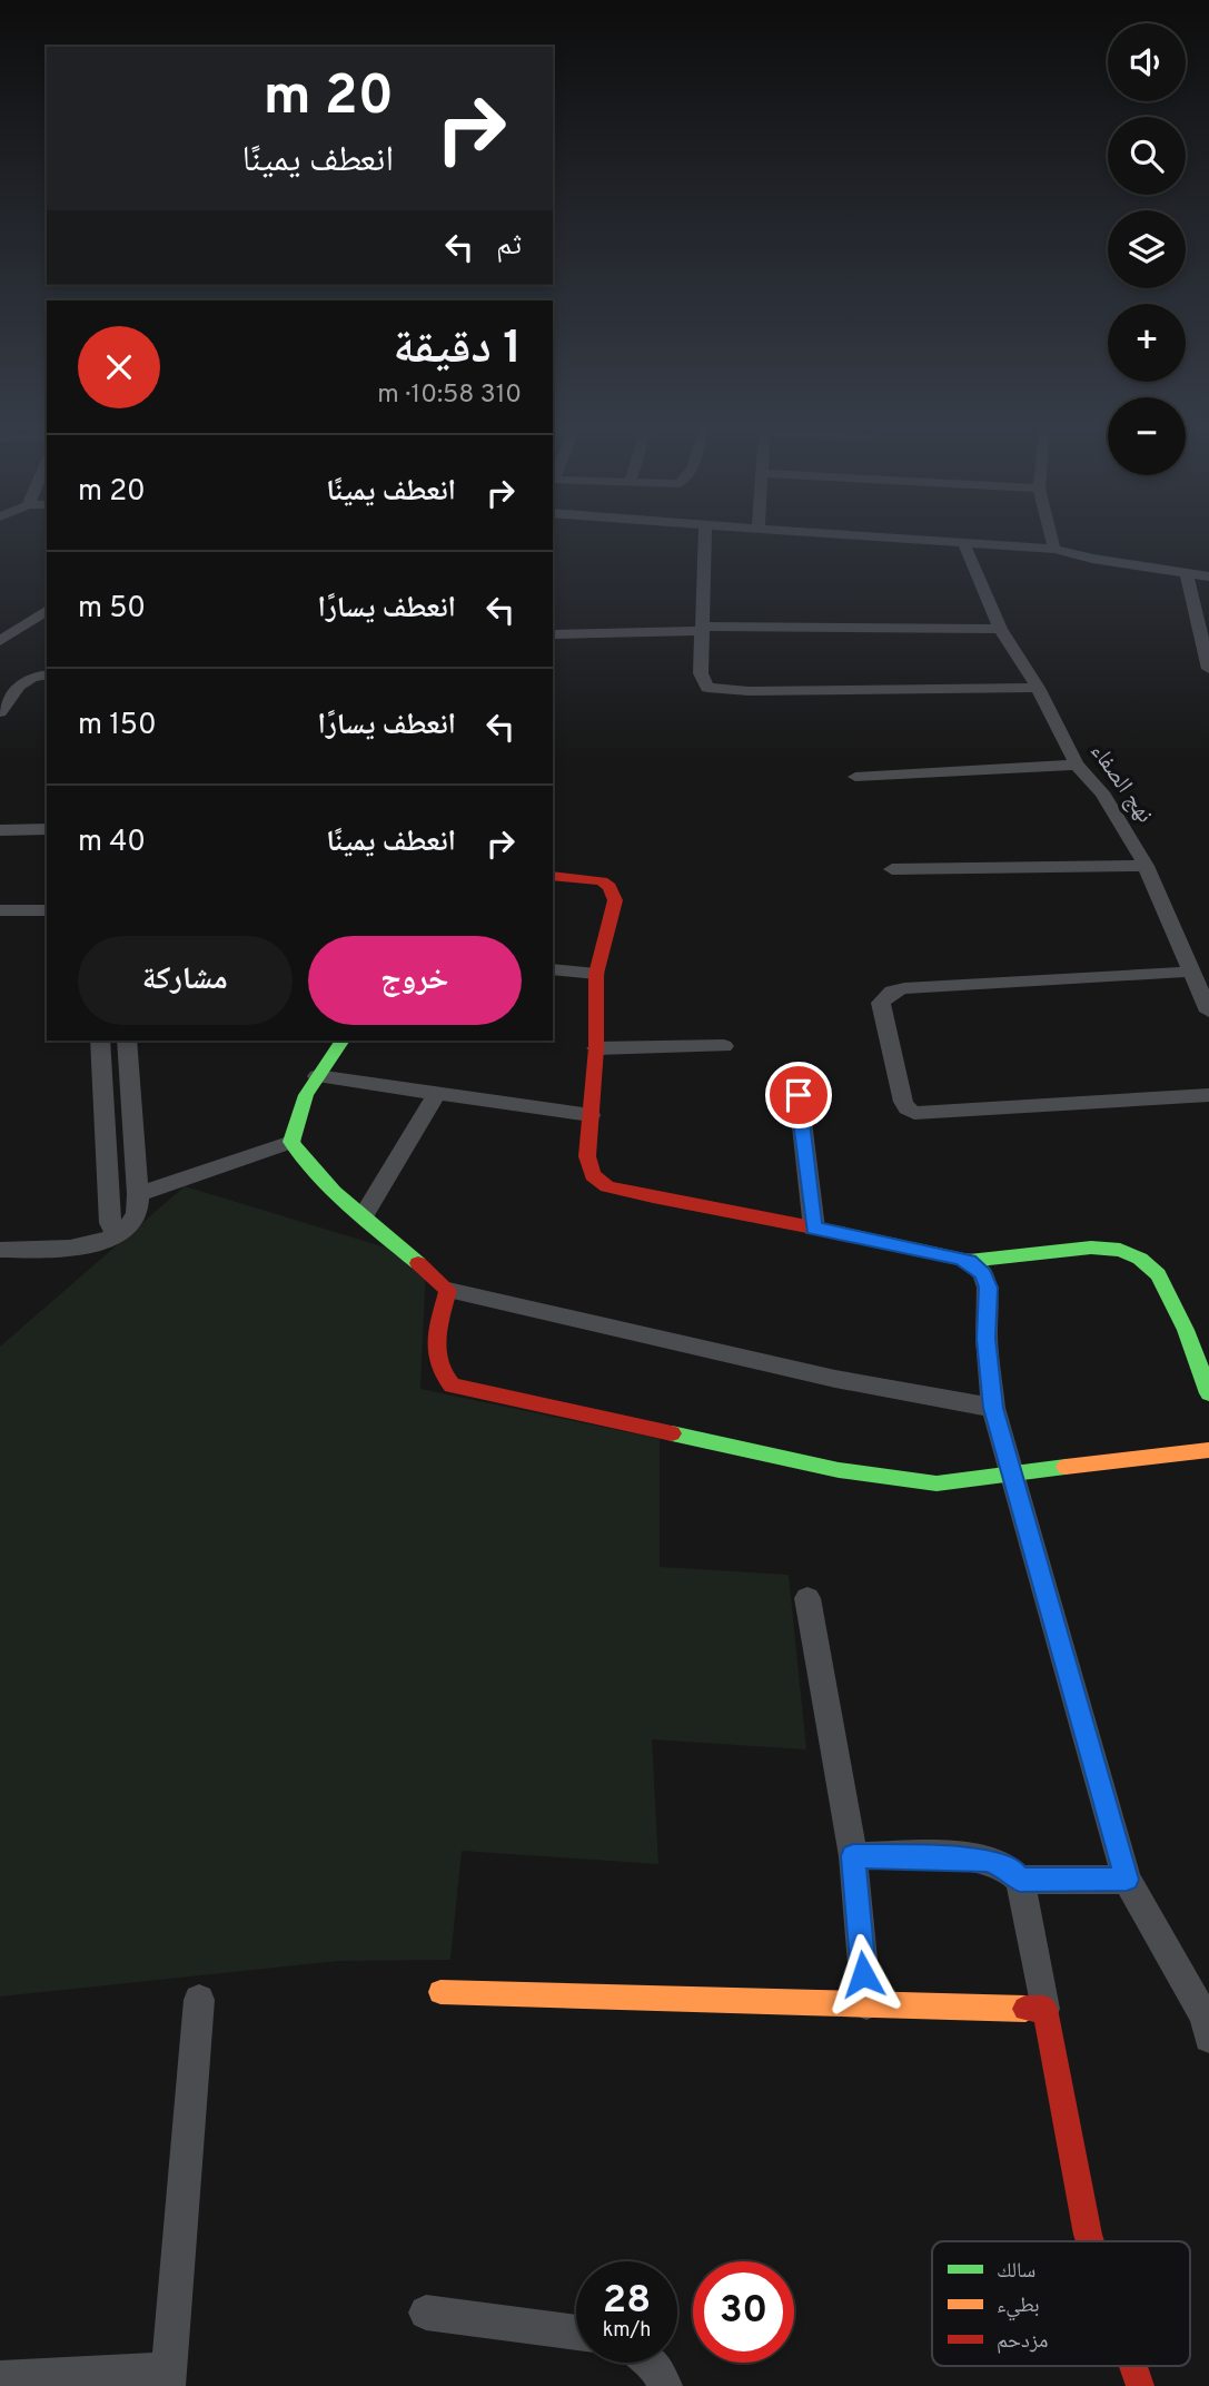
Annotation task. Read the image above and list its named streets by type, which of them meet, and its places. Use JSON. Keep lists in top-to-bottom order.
{
  "streets": {
    "street": ["نهج الصفاء"]
  },
  "legend": ["سالك", "بطيء", "مزدحم"],
  "page": {
    "map_buttons": ["+", "−"],
    "turn": ["20 m", "انعطف يمينًا"],
    "then": "ثم",
    "heading": ["1 دقيقة", "310 m · 10:58"],
    "list": [
      {
        "name": "انعطف يمينًا",
        "value": "20 m"
      },
      {
        "name": "انعطف يسارًا",
        "value": "50 m"
      },
      {
        "name": "انعطف يسارًا",
        "value": "150 m"
      },
      {
        "name": "انعطف يمينًا",
        "value": "40 m"
      }
    ],
    "buttons": ["خروج", "مشاركة"],
    "speed": "28 km/h",
    "limit": "30"
  }
}
